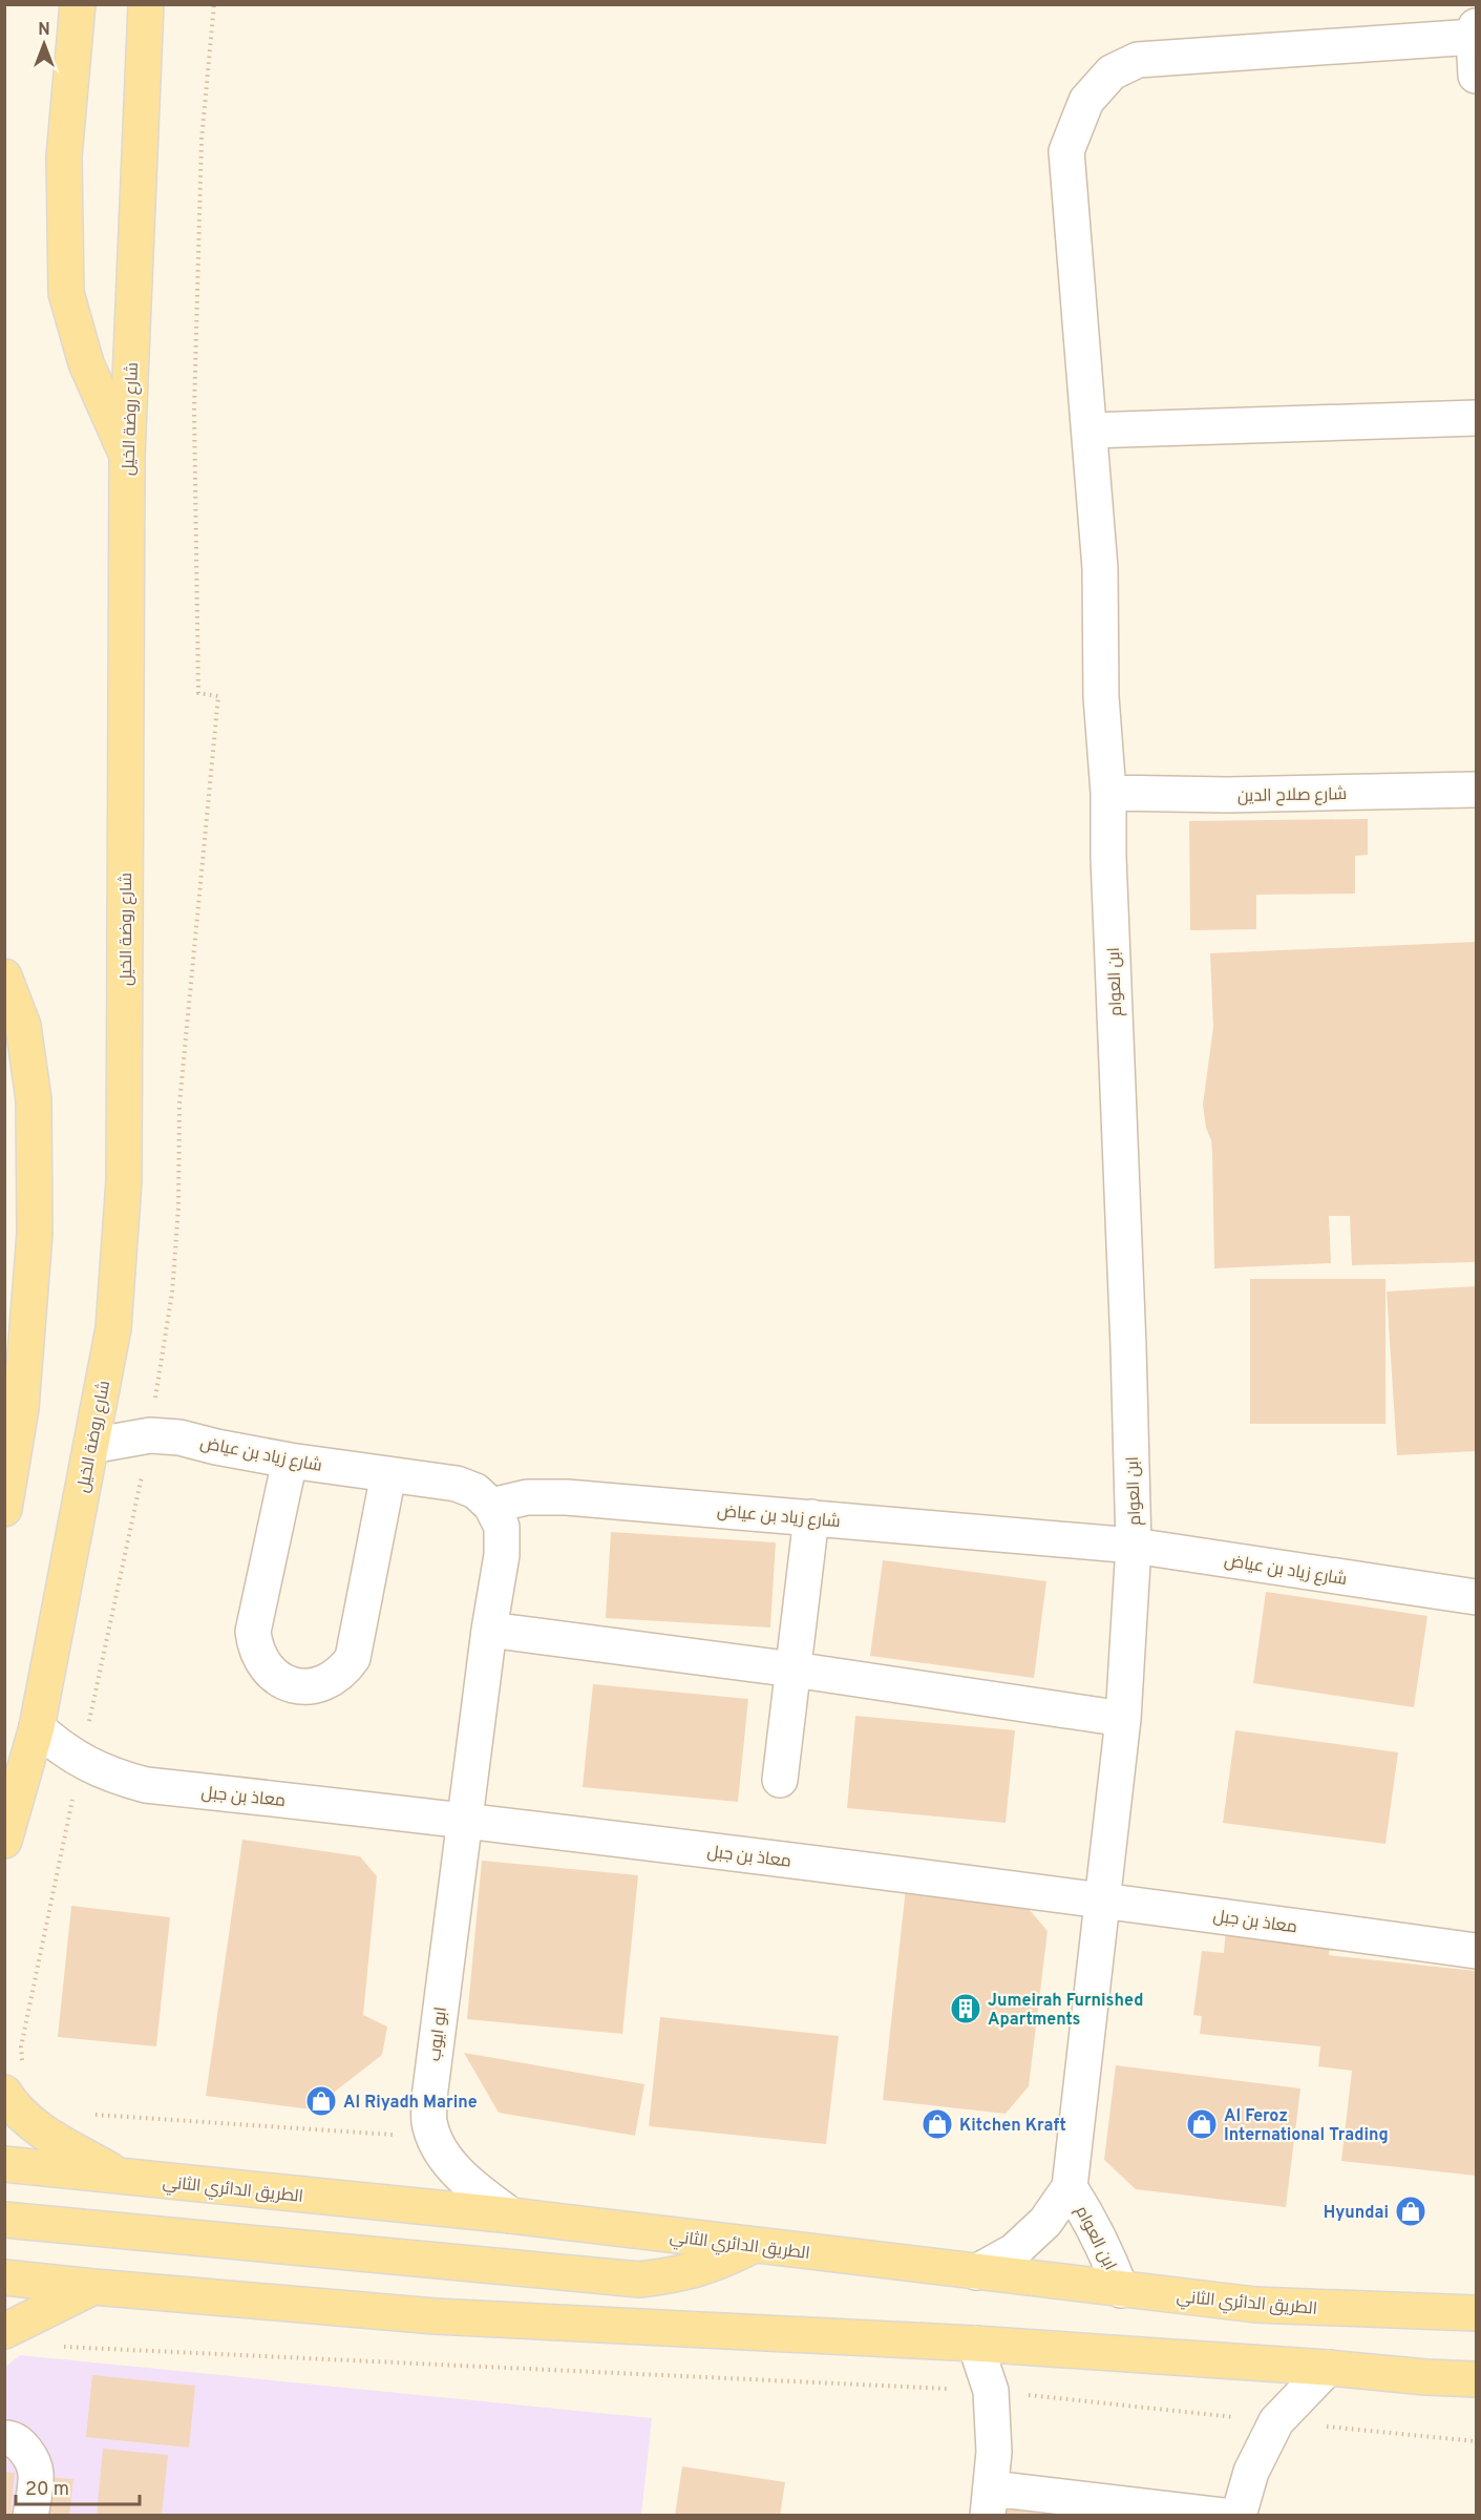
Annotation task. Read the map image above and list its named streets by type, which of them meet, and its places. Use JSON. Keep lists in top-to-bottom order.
{
  "streets": {
    "main road": ["شارع روضة الخيل", "الطريق الدائري الثاني"],
    "street": [
      "شارع صلاح الدين",
      "ابن العوام",
      "شارع زياد بن عياض",
      "معاذ بن جبل",
      "ابو ايوب"
    ]
  },
  "crossings": [
    ["شارع روضة الخيل", "شارع زياد بن عياض"],
    ["شارع روضة الخيل", "معاذ بن جبل"],
    ["شارع صلاح الدين", "ابن العوام"],
    ["ابن العوام", "شارع زياد بن عياض"],
    ["ابن العوام", "معاذ بن جبل"],
    ["ابن العوام", "الطريق الدائري الثاني"],
    ["شارع زياد بن عياض", "ابو ايوب"],
    ["معاذ بن جبل", "ابو ايوب"],
    ["ابو ايوب", "الطريق الدائري الثاني"]
  ],
  "places": {
    "building": ["Jumeirah Furnished Apartments"],
    "shop": [
      "Al Riyadh Marine",
      "Kitchen Kraft",
      "Al Feroz International Trading",
      "Hyundai"
    ]
  },
  "scale_bar": "20 m",
  "north": "top"
}
